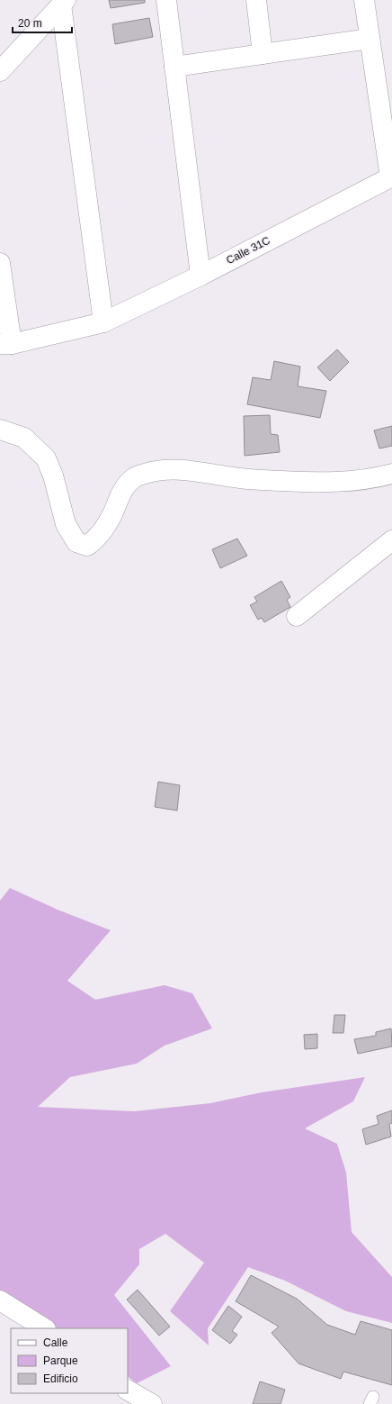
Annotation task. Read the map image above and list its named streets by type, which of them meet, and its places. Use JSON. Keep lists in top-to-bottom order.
{
  "streets": {
    "street": ["Calle 31C"]
  },
  "legend": ["Calle", "Parque", "Edificio"],
  "scale_bar": "20 m"
}
